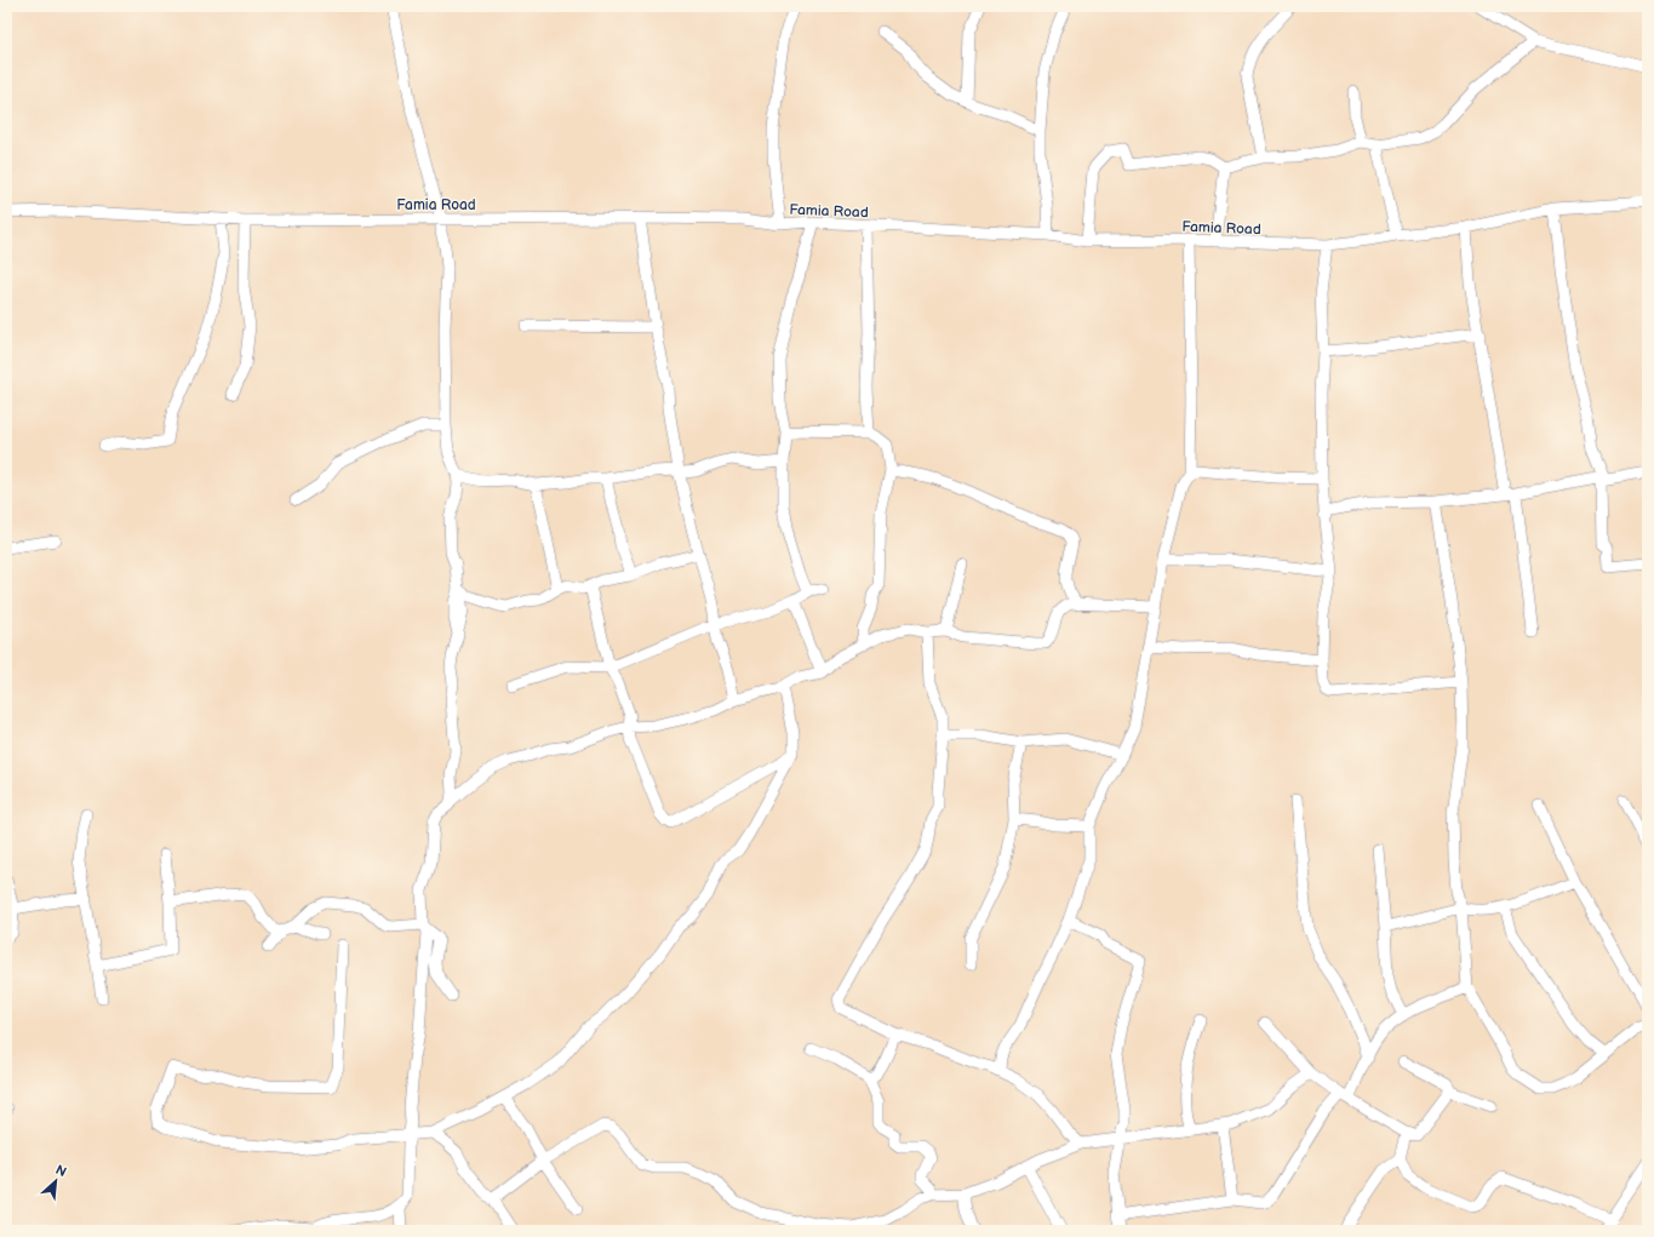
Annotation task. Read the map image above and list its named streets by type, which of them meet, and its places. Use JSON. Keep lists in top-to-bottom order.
{
  "streets": {
    "street": ["Famia Road"]
  },
  "north": "top right"
}
